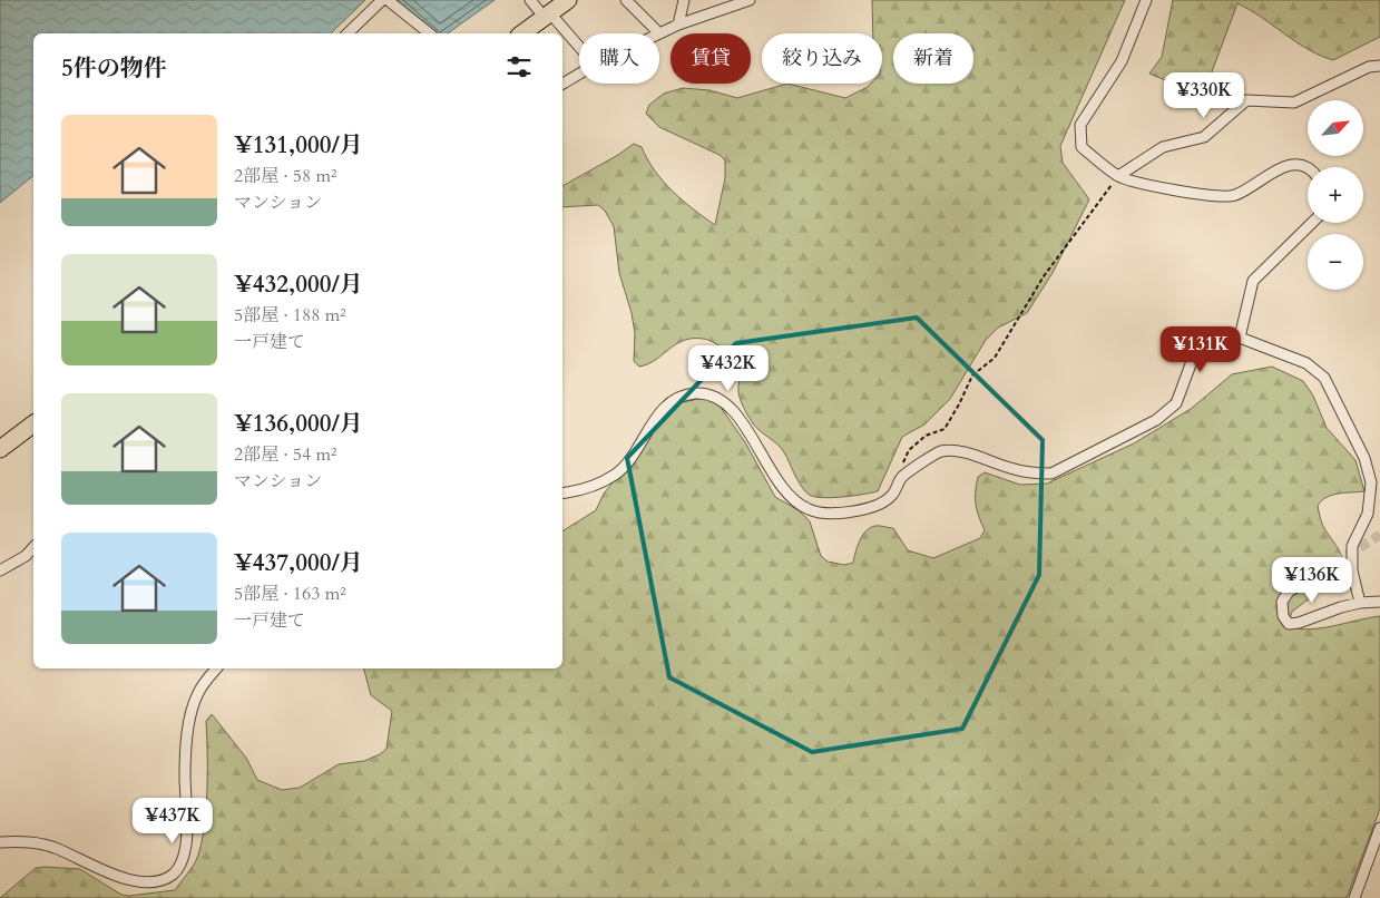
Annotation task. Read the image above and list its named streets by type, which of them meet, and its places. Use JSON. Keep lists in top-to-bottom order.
{
  "north": "top right",
  "page": {
    "chip": [
      "購入",
      "賃貸",
      "絞り込み",
      "新着"
    ],
    "heading": "5件の物件",
    "price": [
      "¥330K",
      "¥131K",
      "¥432K",
      "¥136K",
      "¥437K"
    ],
    "map_buttons": ["+", "−"],
    "list": [
      {
        "name": "¥131,000/月",
        "note": "2部屋 · 58 m² · マンション"
      },
      {
        "name": "¥432,000/月",
        "note": "5部屋 · 188 m² · 一戸建て"
      },
      {
        "name": "¥136,000/月",
        "note": "2部屋 · 54 m² · マンション"
      },
      {
        "name": "¥437,000/月",
        "note": "5部屋 · 163 m² · 一戸建て"
      }
    ]
  }
}
